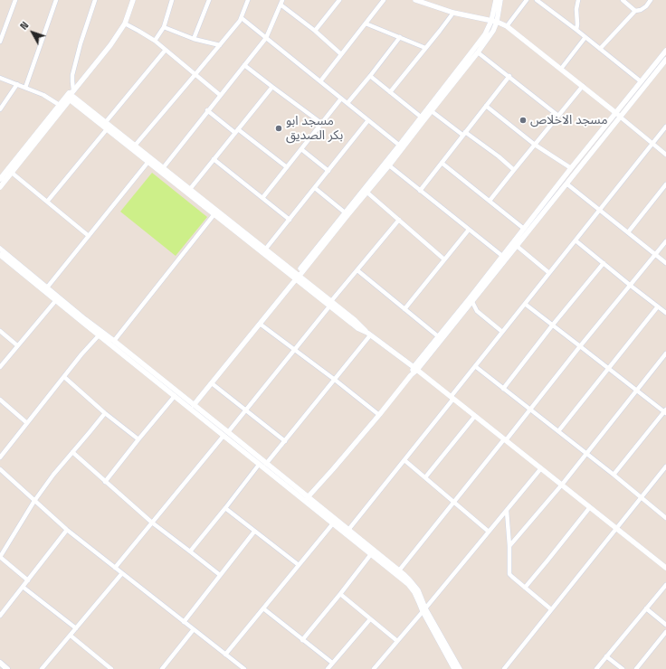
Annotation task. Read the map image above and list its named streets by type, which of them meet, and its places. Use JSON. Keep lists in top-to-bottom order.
{
  "places": ["مسجد الاخلاص", "مسجد ابو بكر الصديق"],
  "north": "top left"
}
